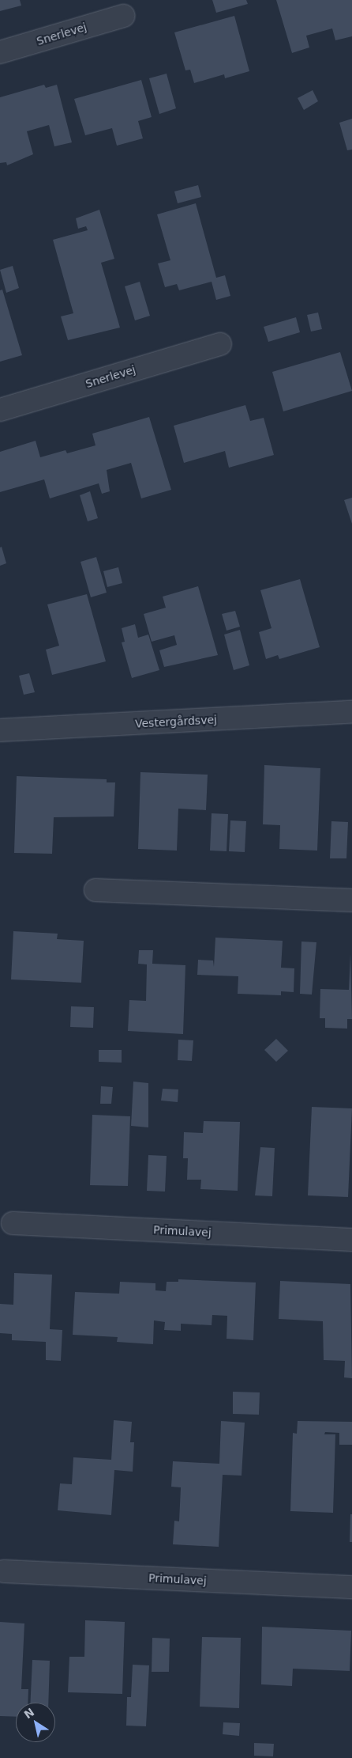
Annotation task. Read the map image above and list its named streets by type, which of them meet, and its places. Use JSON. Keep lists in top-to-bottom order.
{
  "streets": {
    "street": ["Snerlevej", "Vestergårdsvej", "Primulavej"]
  },
  "north": "top left"
}
